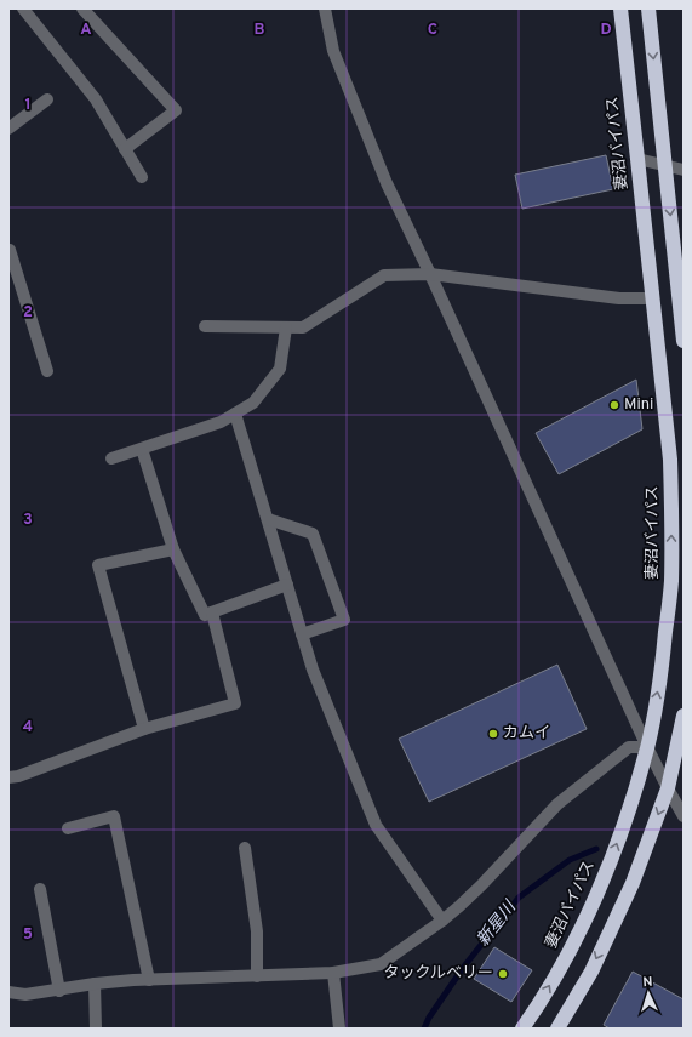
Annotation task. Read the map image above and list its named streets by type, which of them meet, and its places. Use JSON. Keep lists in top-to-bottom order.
{
  "streets": {
    "highway": ["妻沼バイパス"]
  },
  "water": ["新星川"],
  "places": ["Mini", "カムイ", "タックルベリー"],
  "north": "top",
  "grid": {
    "columns": [
      "A",
      "B",
      "C",
      "D"
    ],
    "rows": [
      "1",
      "2",
      "3",
      "4",
      "5"
    ]
  }
}
